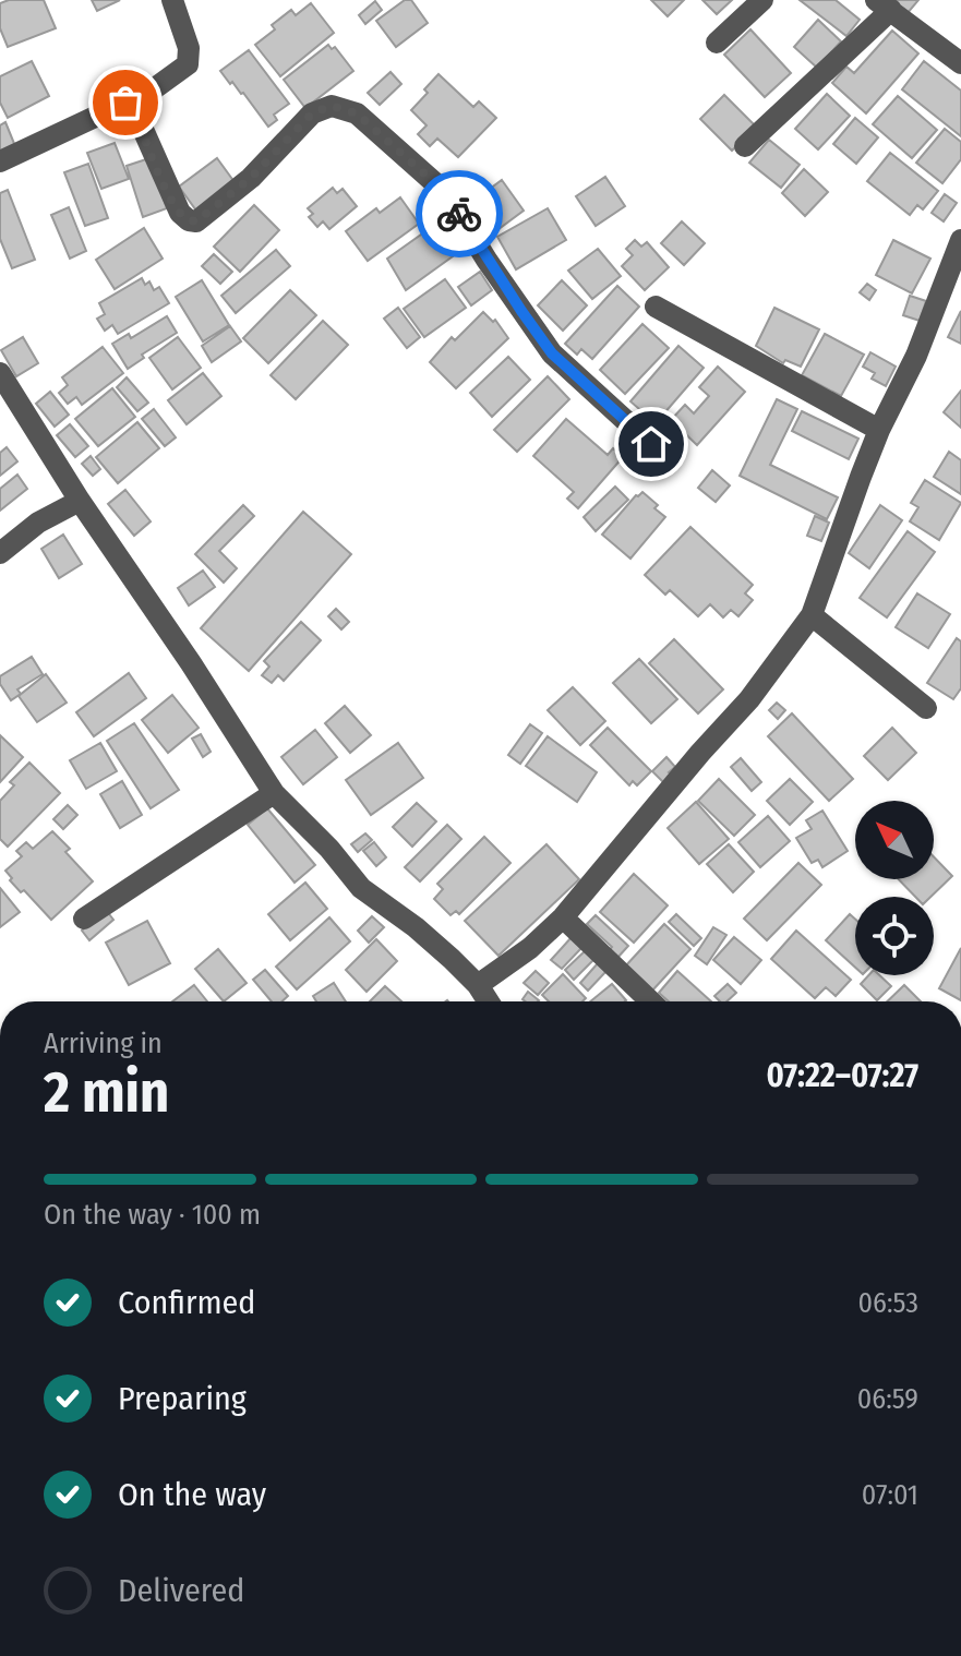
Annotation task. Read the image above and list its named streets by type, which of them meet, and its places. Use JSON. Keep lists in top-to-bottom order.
{
  "north": "top left",
  "page": {
    "heading": ["2 min", "Arriving in", "07:22–07:27"],
    "bar": "On the way · 100 m",
    "list": [
      ["Confirmed", "06:53"],
      ["Preparing", "06:59"],
      ["On the way", "07:01"],
      "Delivered"
    ]
  }
}
